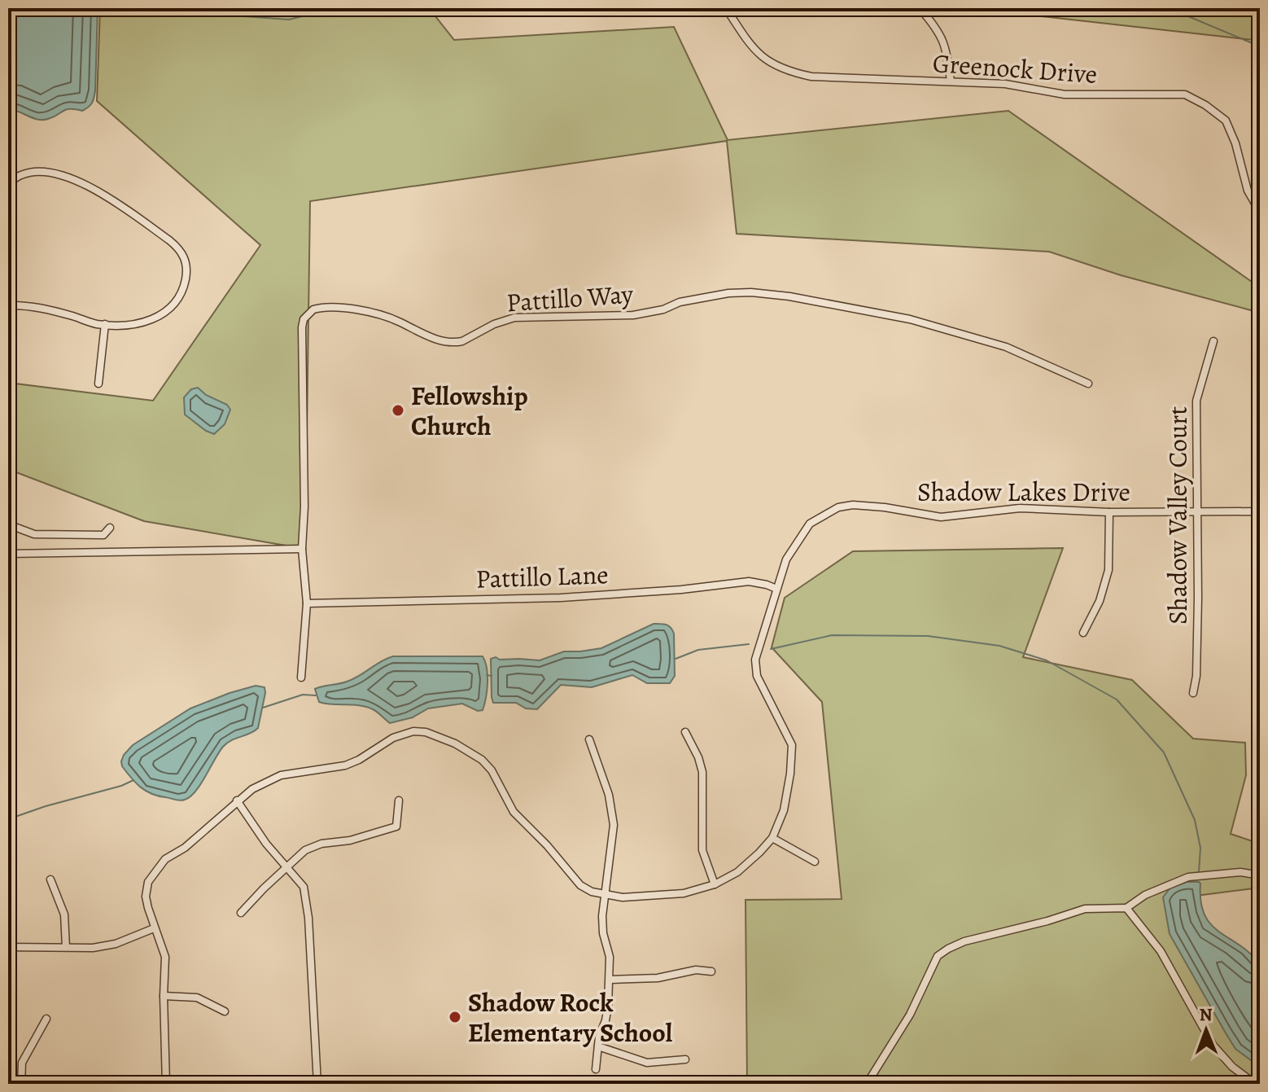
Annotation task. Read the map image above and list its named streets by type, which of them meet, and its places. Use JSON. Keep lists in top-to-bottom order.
{
  "streets": {
    "street": [
      "Greenock Drive",
      "Pattillo Way",
      "Shadow Lakes Drive",
      "Shadow Valley Court",
      "Pattillo Lane"
    ]
  },
  "crossings": [
    ["Pattillo Way", "Pattillo Lane"],
    ["Shadow Lakes Drive", "Shadow Valley Court"],
    ["Shadow Lakes Drive", "Pattillo Lane"]
  ],
  "places": ["Fellowship Church", "Shadow Rock Elementary School"],
  "north": "top"
}
